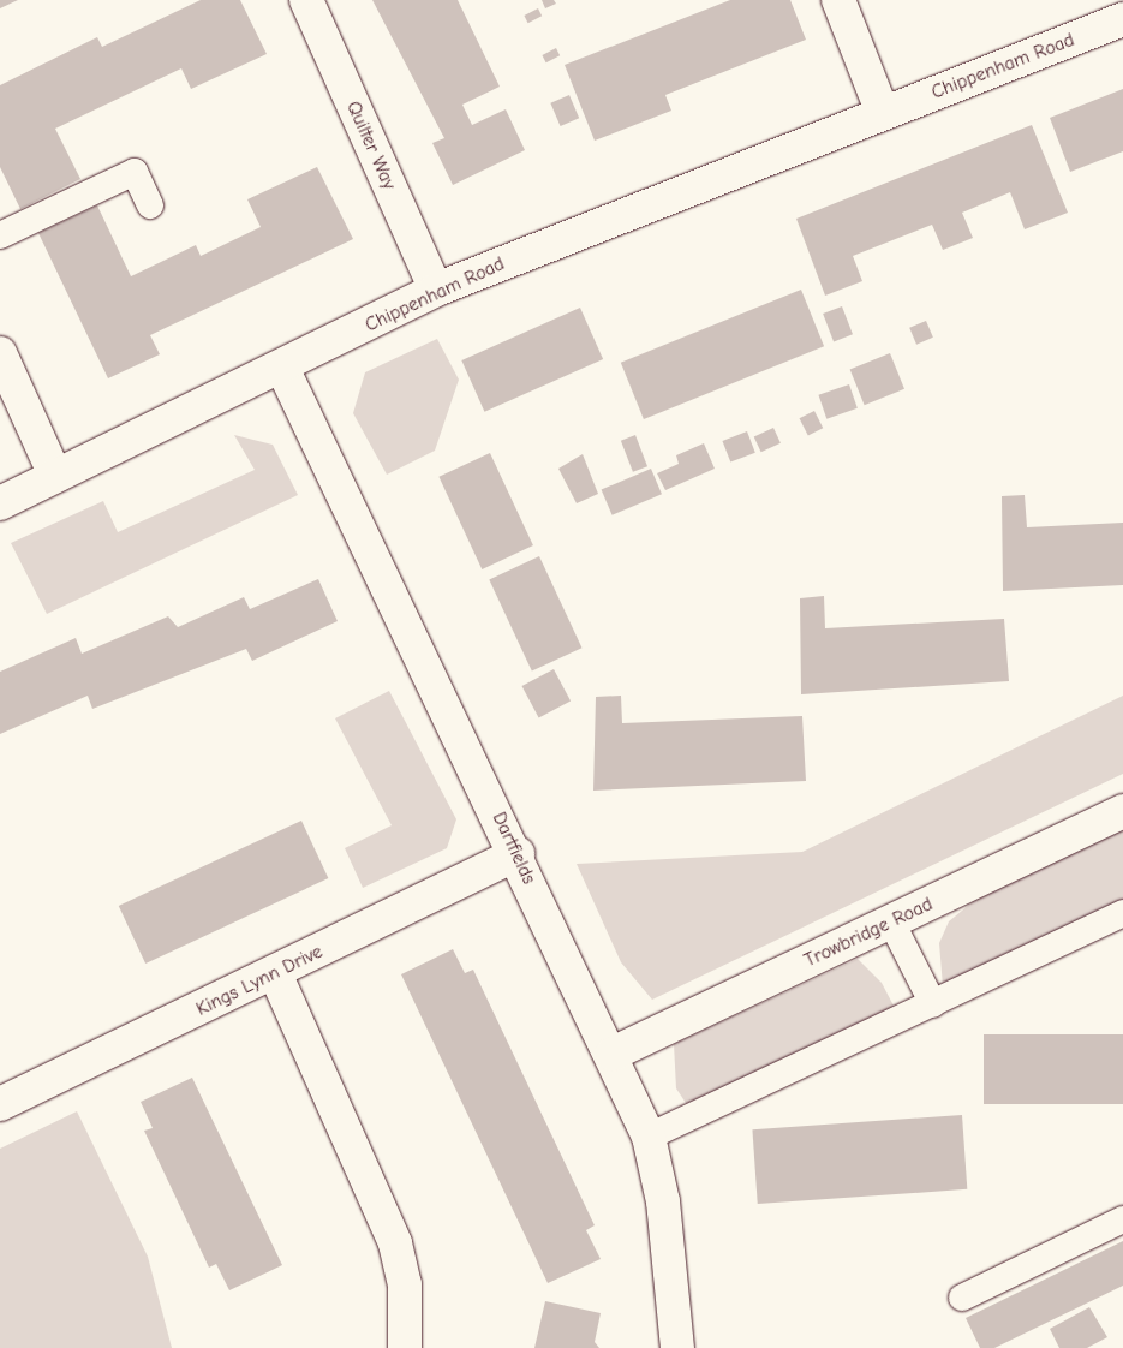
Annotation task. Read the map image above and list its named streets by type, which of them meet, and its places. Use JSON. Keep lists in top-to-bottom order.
{
  "streets": {
    "street": [
      "Chippenham Road",
      "Quilter Way",
      "Dartfields",
      "Trowbridge Road",
      "Kings Lynn Drive"
    ]
  },
  "crossings": [
    ["Chippenham Road", "Quilter Way"],
    ["Chippenham Road", "Dartfields"],
    ["Dartfields", "Trowbridge Road"],
    ["Dartfields", "Kings Lynn Drive"]
  ]
}
